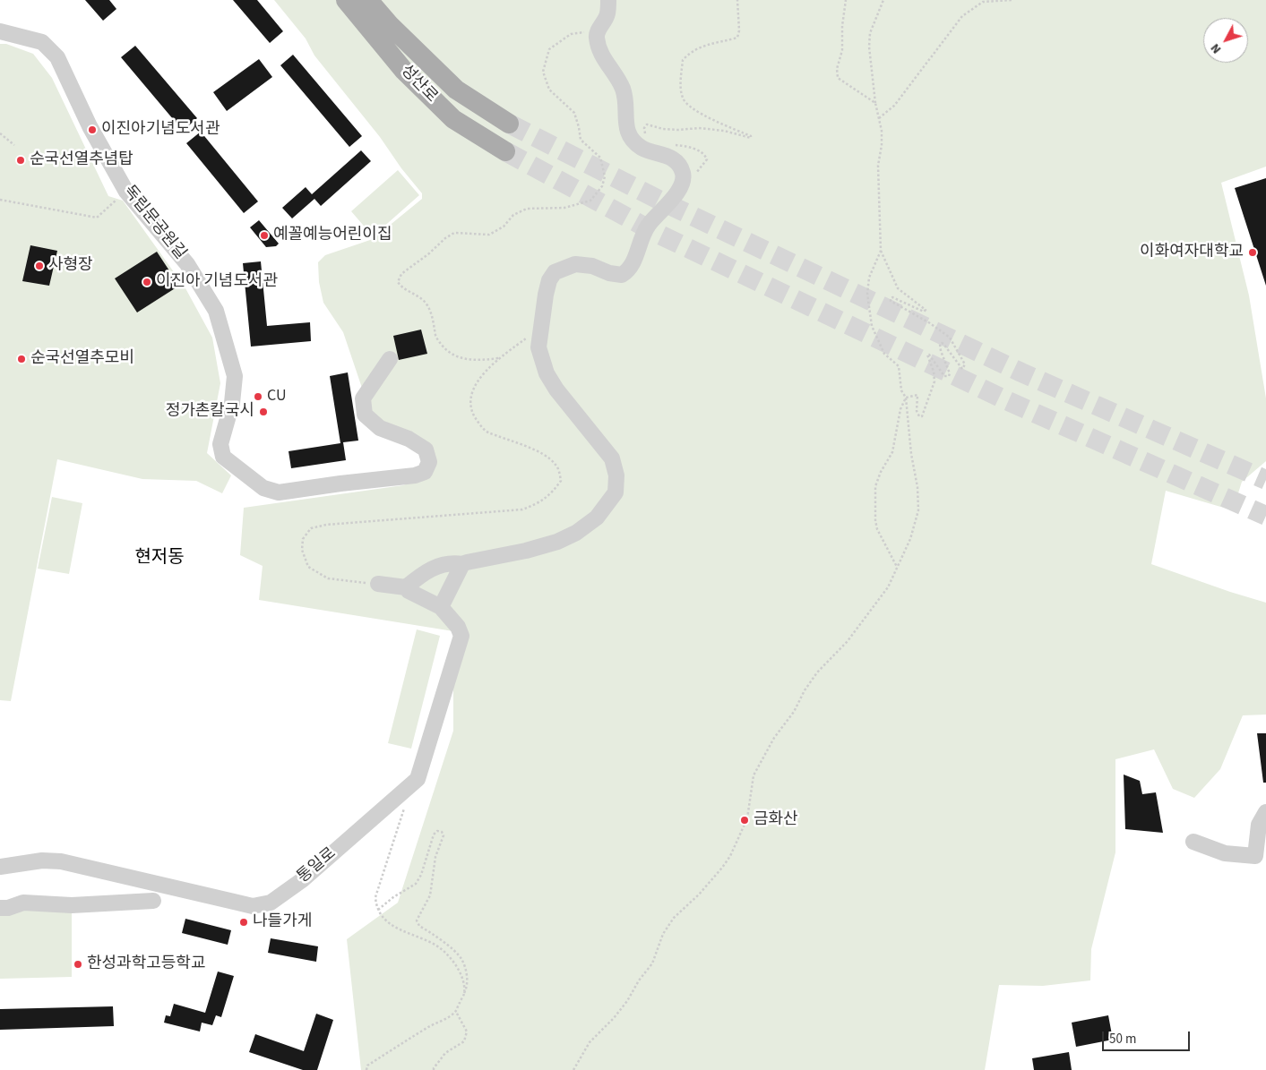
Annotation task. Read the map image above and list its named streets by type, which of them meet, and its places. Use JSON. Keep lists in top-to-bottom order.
{
  "streets": {
    "main road": ["성산로"],
    "street": ["독립문공원길", "통일로"]
  },
  "districts": ["현저동"],
  "places": [
    "이진아기념도서관",
    "순국선열추념탑",
    "예꼴예능어린이집",
    "이화여자대학교",
    "사형장",
    "이진아 기념도서관",
    "순국선열추모비",
    "CU",
    "정가촌칼국시",
    "금화산",
    "나들가게",
    "한성과학고등학교"
  ],
  "scale_bar": "50 m",
  "north": "bottom left"
}
